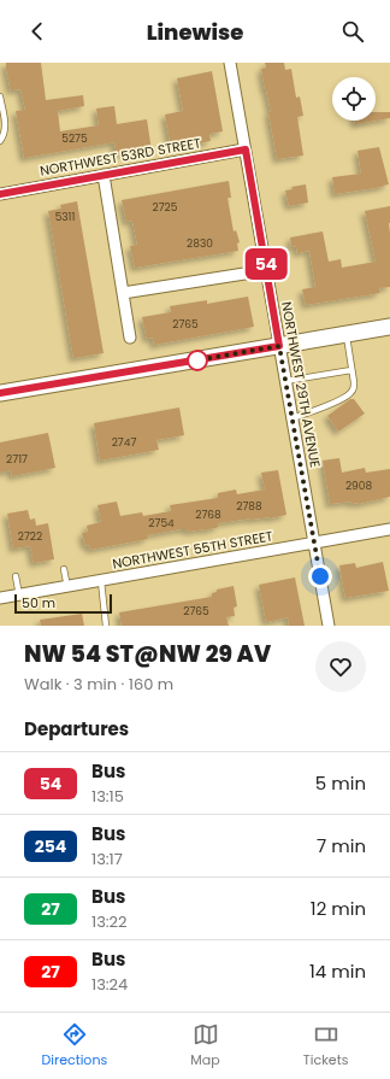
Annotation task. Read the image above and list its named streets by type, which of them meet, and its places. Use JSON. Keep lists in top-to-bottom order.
{
  "streets": {
    "street": ["NORTHWEST 53RD STREET", "NORTHWEST 29TH AVENUE", "NORTHWEST 55TH STREET"]
  },
  "crossings": [
    ["NORTHWEST 53RD STREET", "NORTHWEST 29TH AVENUE"],
    ["NORTHWEST 29TH AVENUE", "NORTHWEST 55TH STREET"]
  ],
  "lines": ["bus line 54"],
  "house_numbers": [
    "5275",
    "2725",
    "5311",
    "2830",
    "2765",
    "2747",
    "2717",
    "2908",
    "2788",
    "2768",
    "2754",
    "2722",
    "2765"
  ],
  "scale_bar": "50 m",
  "page": {
    "header": "Linewise",
    "on_map": "54",
    "scale": "50 m",
    "heading": [
      ["NW 54 ST@NW 29 AV", "Walk · 3 min · 160 m"],
      "Departures"
    ],
    "list": [
      {
        "mark": "54",
        "name": "Bus",
        "note": "13:15",
        "value": "5 min"
      },
      {
        "mark": "254",
        "name": "Bus",
        "note": "13:17",
        "value": "7 min"
      },
      {
        "mark": "27",
        "name": "Bus",
        "note": "13:22",
        "value": "12 min"
      },
      {
        "mark": "27",
        "name": "Bus",
        "note": "13:24",
        "value": "14 min"
      }
    ],
    "tabs": ["Directions", "Map", "Tickets"]
  }
}
